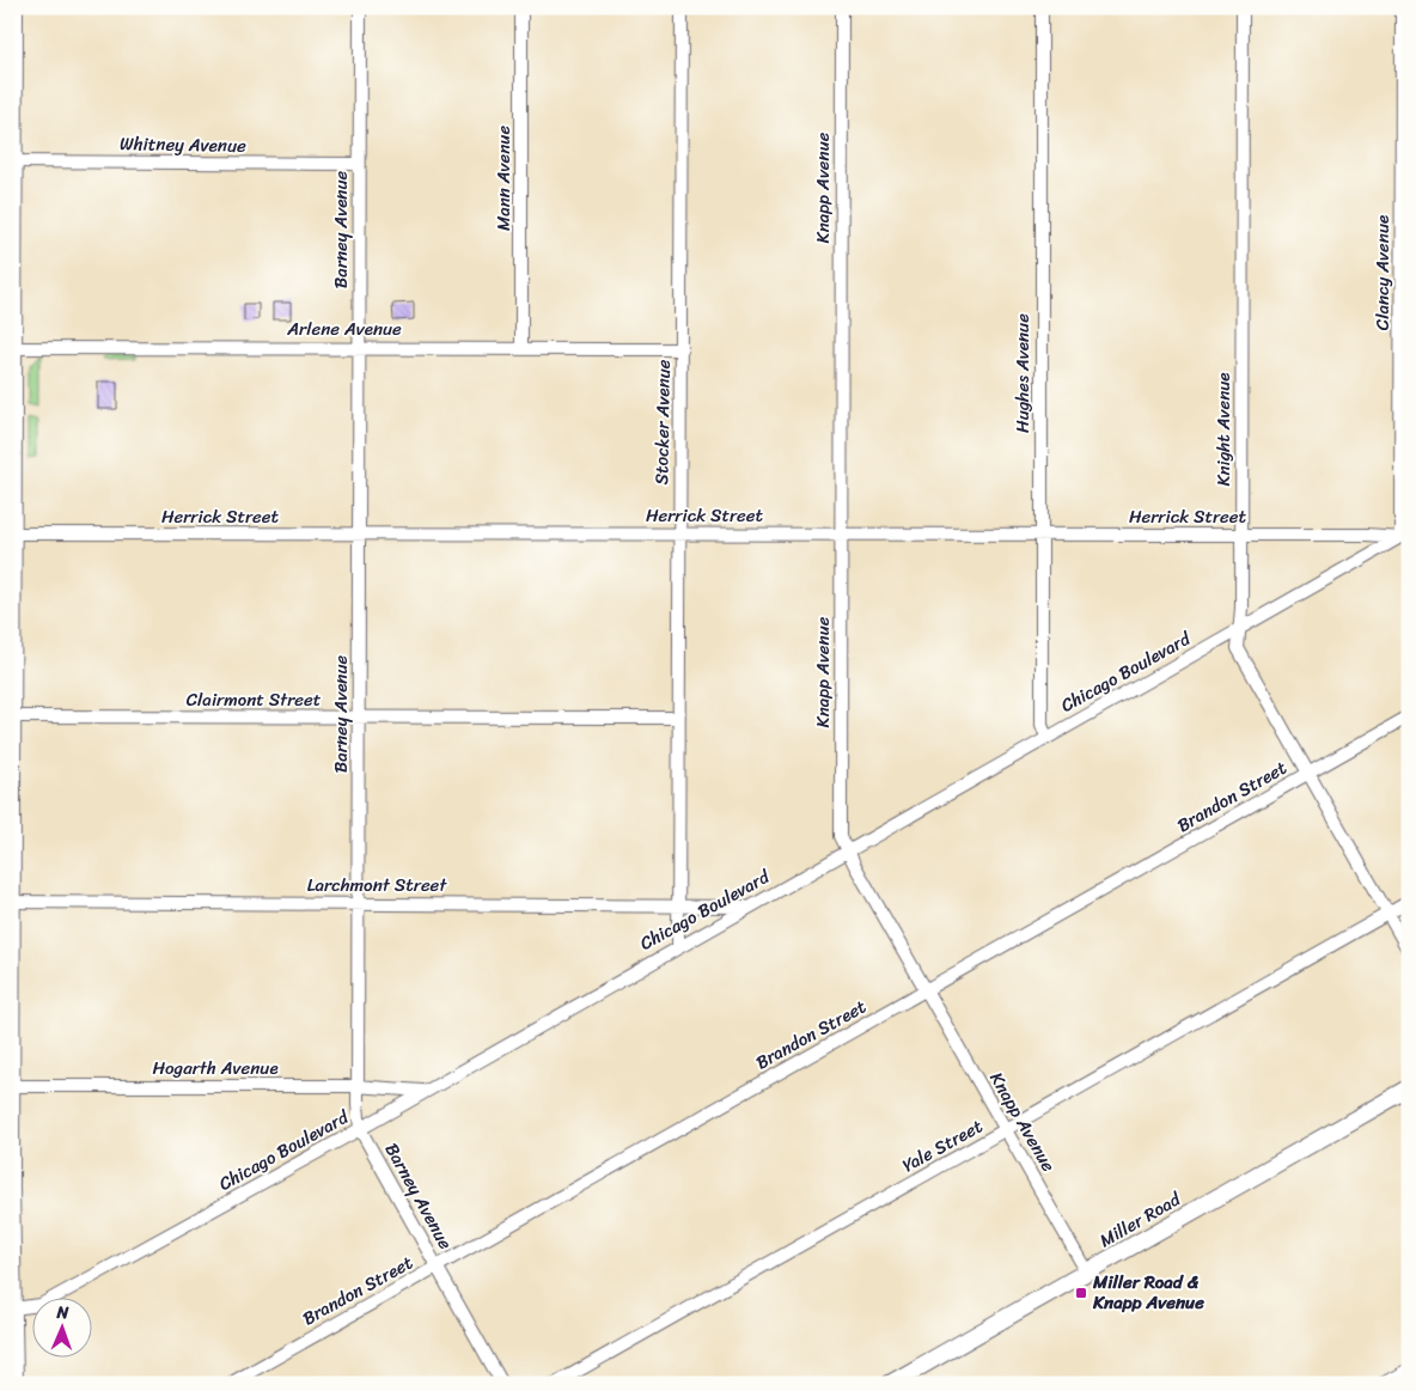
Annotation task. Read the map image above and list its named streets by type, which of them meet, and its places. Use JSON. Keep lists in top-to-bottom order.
{
  "streets": {
    "main road": ["Miller Road"],
    "street": [
      "Whitney Avenue",
      "Mann Avenue",
      "Knapp Avenue",
      "Barney Avenue",
      "Clancy Avenue",
      "Arlene Avenue",
      "Hughes Avenue",
      "Stocker Avenue",
      "Knight Avenue",
      "Herrick Street",
      "Chicago Boulevard",
      "Clairmont Street",
      "Brandon Street",
      "Larchmont Street",
      "Hogarth Avenue",
      "Yale Street"
    ]
  },
  "crossings": [
    ["Whitney Avenue", "Barney Avenue"],
    ["Mann Avenue", "Arlene Avenue"],
    ["Knapp Avenue", "Herrick Street"],
    ["Knapp Avenue", "Chicago Boulevard"],
    ["Knapp Avenue", "Brandon Street"],
    ["Knapp Avenue", "Yale Street"],
    ["Knapp Avenue", "Miller Road"],
    ["Barney Avenue", "Arlene Avenue"],
    ["Barney Avenue", "Herrick Street"],
    ["Barney Avenue", "Chicago Boulevard"],
    ["Barney Avenue", "Clairmont Street"],
    ["Barney Avenue", "Brandon Street"],
    ["Barney Avenue", "Larchmont Street"],
    ["Barney Avenue", "Hogarth Avenue"],
    ["Clancy Avenue", "Herrick Street"],
    ["Clancy Avenue", "Chicago Boulevard"],
    ["Arlene Avenue", "Stocker Avenue"],
    ["Hughes Avenue", "Herrick Street"],
    ["Hughes Avenue", "Chicago Boulevard"],
    ["Stocker Avenue", "Herrick Street"],
    ["Stocker Avenue", "Chicago Boulevard"],
    ["Stocker Avenue", "Clairmont Street"],
    ["Stocker Avenue", "Larchmont Street"],
    ["Knight Avenue", "Herrick Street"],
    ["Knight Avenue", "Chicago Boulevard"],
    ["Knight Avenue", "Brandon Street"],
    ["Knight Avenue", "Yale Street"],
    ["Herrick Street", "Chicago Boulevard"],
    ["Chicago Boulevard", "Larchmont Street"],
    ["Chicago Boulevard", "Hogarth Avenue"]
  ],
  "places": {
    "transit": ["Miller Road & Knapp Avenue"]
  },
  "north": "top"
}
